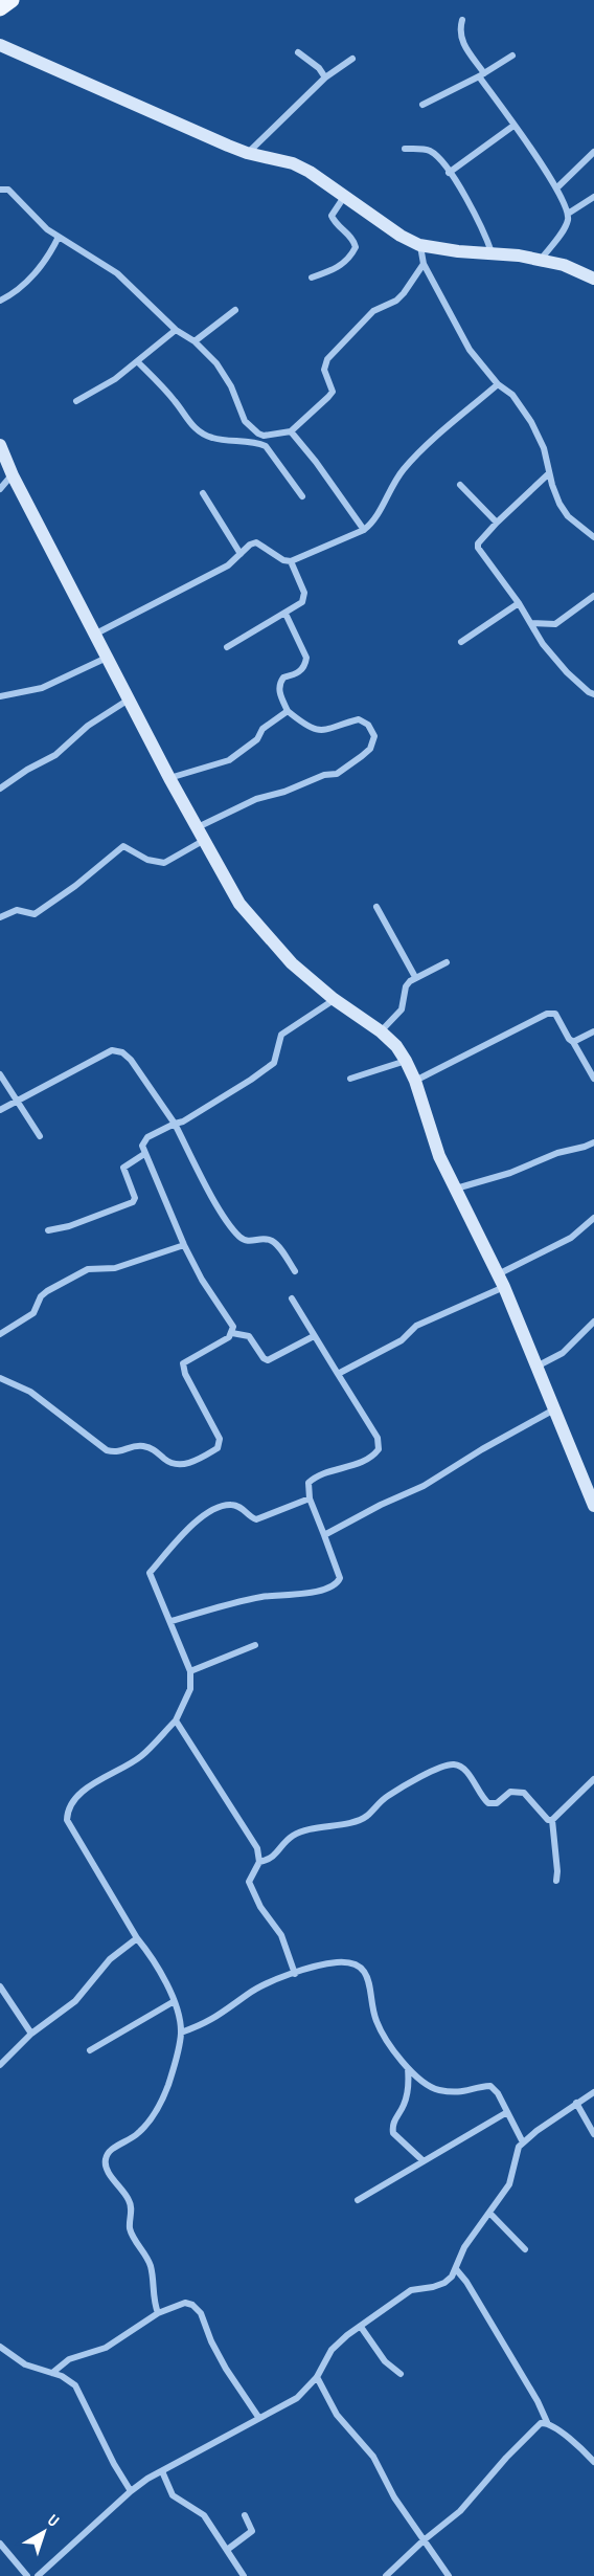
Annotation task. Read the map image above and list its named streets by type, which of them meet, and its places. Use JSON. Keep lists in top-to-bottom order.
{
  "north": "top right"
}
